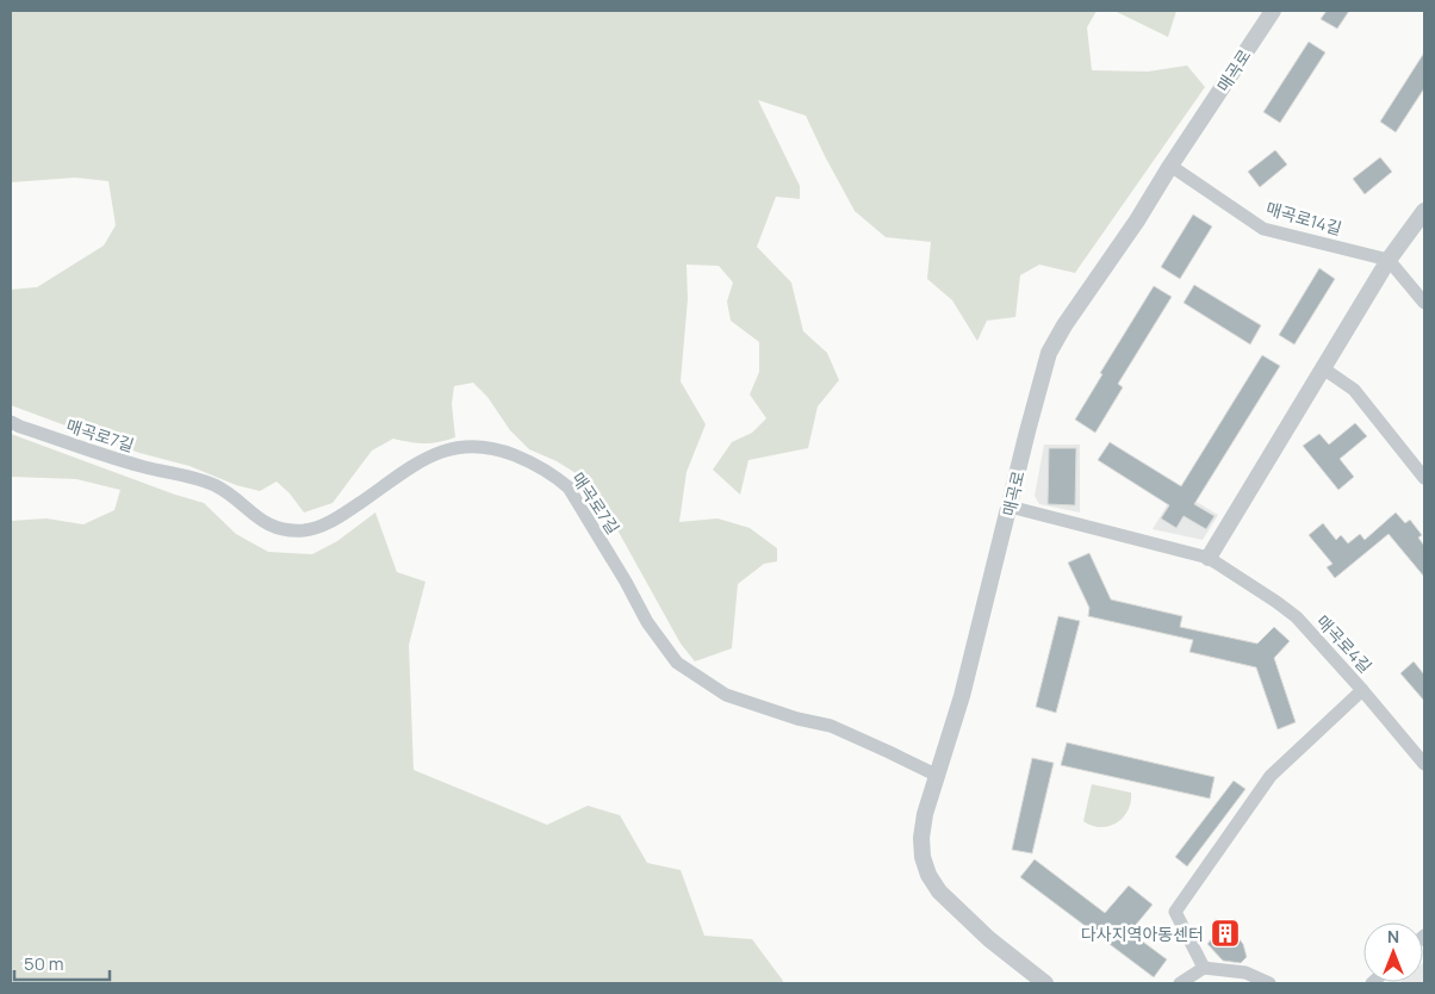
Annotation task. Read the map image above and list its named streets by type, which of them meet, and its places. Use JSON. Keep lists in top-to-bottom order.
{
  "streets": {
    "street": [
      "매곡로",
      "매곡로14길",
      "매곡로7길",
      "매곡로4길"
    ]
  },
  "crossings": [
    ["매곡로", "매곡로14길"],
    ["매곡로", "매곡로7길"],
    ["매곡로", "매곡로4길"]
  ],
  "places": {
    "building": ["다사지역아동센터"]
  },
  "scale_bar": "50 m",
  "north": "top"
}
